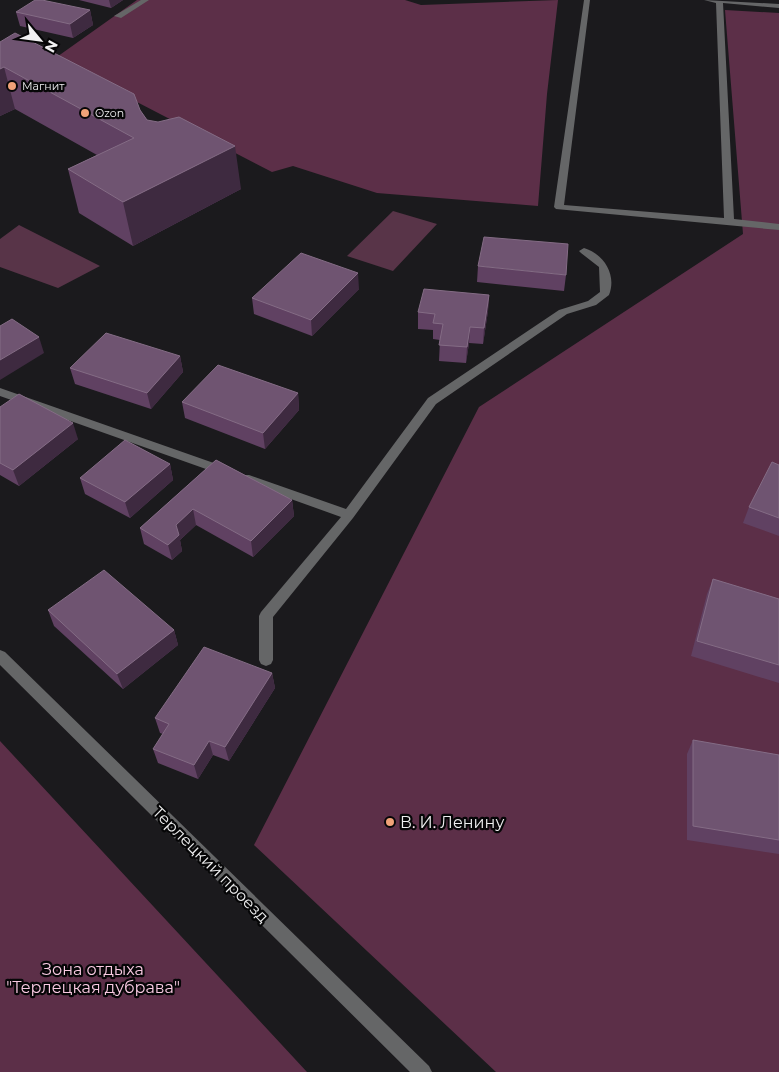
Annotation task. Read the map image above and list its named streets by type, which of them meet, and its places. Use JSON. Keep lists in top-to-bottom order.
{
  "streets": {
    "street": ["Терлецкий проезд"]
  },
  "parks": ["Зона отдыха \"Терлецкая дубрава\""],
  "places": ["Магнит", "Ozon", "В. И. Ленину"],
  "north": "bottom right"
}
